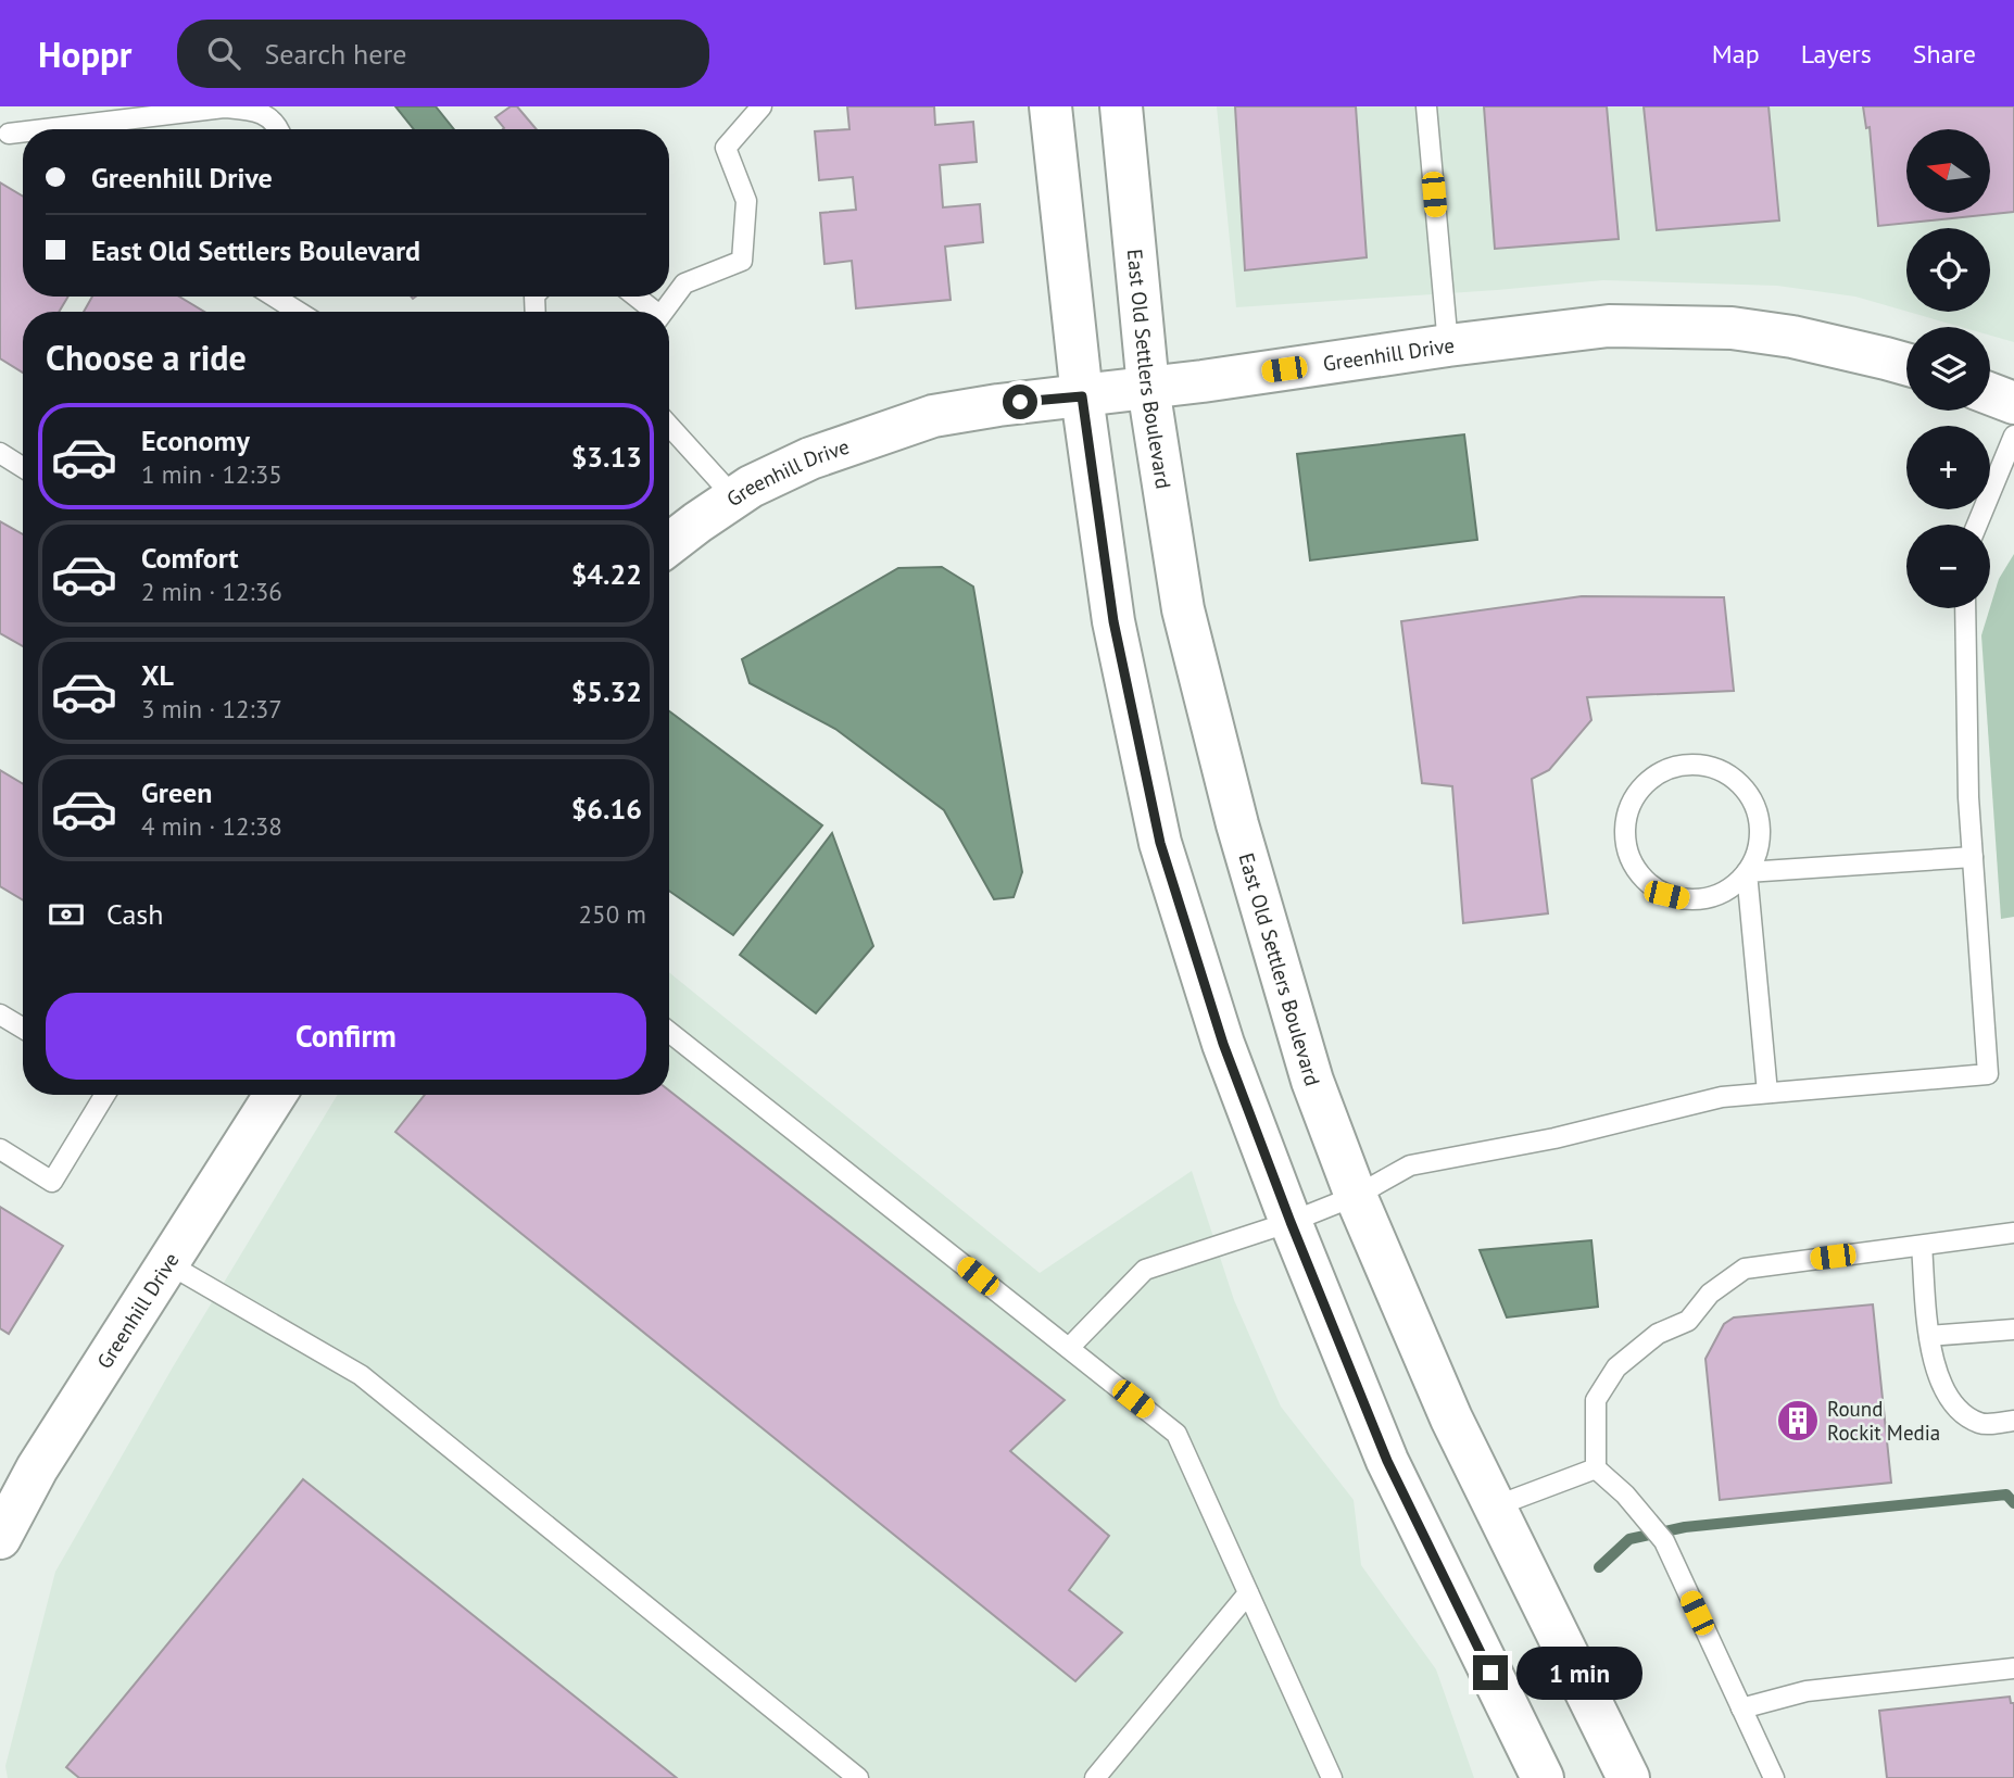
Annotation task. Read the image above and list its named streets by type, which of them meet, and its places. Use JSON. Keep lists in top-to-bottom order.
{
  "streets": {
    "main road": ["Greenhill Drive", "East Old Settlers Boulevard"]
  },
  "crossings": [
    ["Greenhill Drive", "East Old Settlers Boulevard"]
  ],
  "places": {
    "building": ["Round Rockit Media"]
  },
  "north": "left",
  "page": {
    "header": "Hoppr",
    "search": "Search here",
    "nav": ["Map", "Layers", "Share"],
    "map_buttons": ["+", "−"],
    "banner": ["Greenhill Drive", "East Old Settlers Boulevard"],
    "heading": "Choose a ride",
    "list": [
      {
        "name": "Economy",
        "note": "1 min · 12:35",
        "value": "$3.13"
      },
      {
        "name": "Comfort",
        "note": "2 min · 12:36",
        "value": "$4.22"
      },
      {
        "name": "XL",
        "note": "3 min · 12:37",
        "value": "$5.32"
      },
      {
        "name": "Green",
        "note": "4 min · 12:38",
        "value": "$6.16"
      }
    ],
    "pay": ["Cash", "250 m"],
    "buttons": "Confirm",
    "bubble": "1 min"
  }
}
